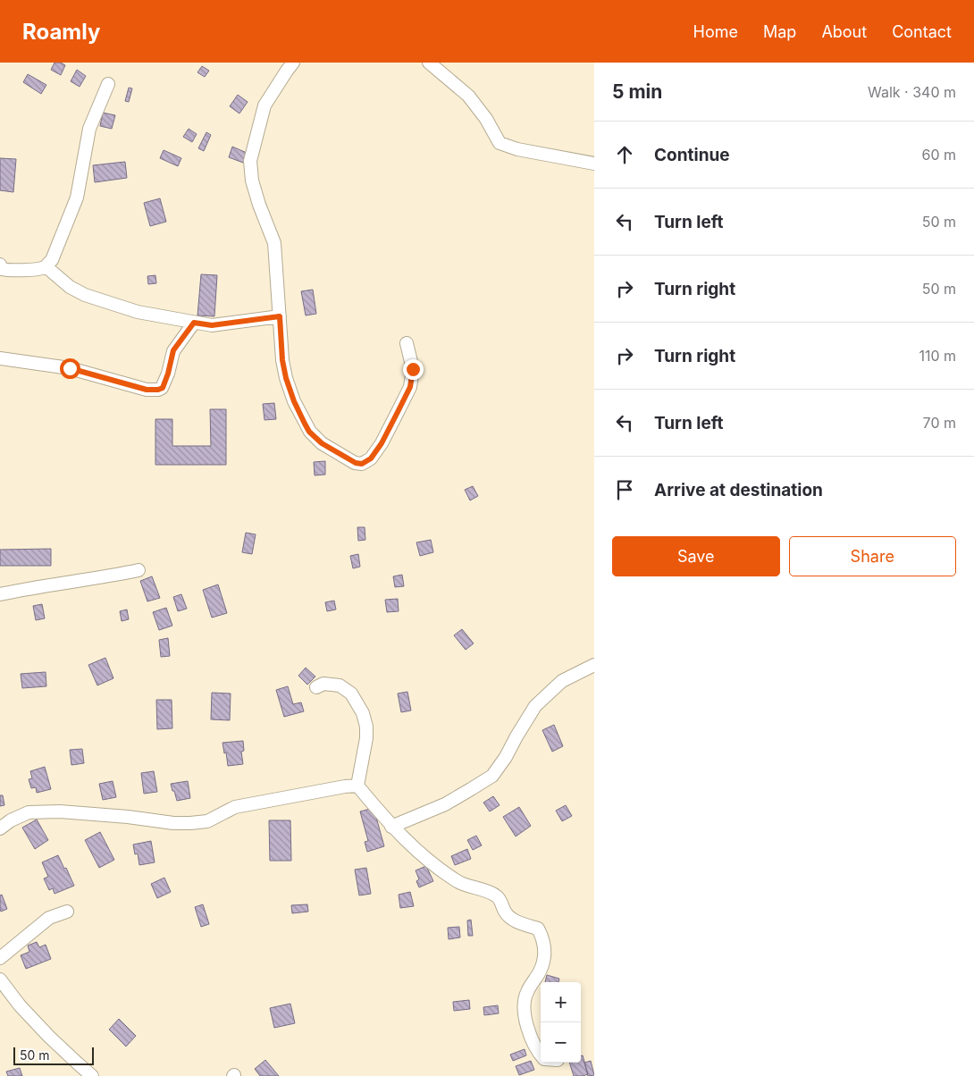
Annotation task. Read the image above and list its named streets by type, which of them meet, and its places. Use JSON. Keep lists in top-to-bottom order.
{
  "scale_bar": "50 m",
  "page": {
    "header": "Roamly",
    "nav": [
      "Home",
      "Map",
      "About",
      "Contact"
    ],
    "heading": ["5 min", "Walk · 340 m"],
    "list": [
      ["Continue", "60 m"],
      ["Turn left", "50 m"],
      ["Turn right", "50 m"],
      ["Turn right", "110 m"],
      ["Turn left", "70 m"],
      "Arrive at destination"
    ],
    "buttons": ["Save", "Share"],
    "map_buttons": ["+", "−"],
    "scale": "50 m"
  }
}
